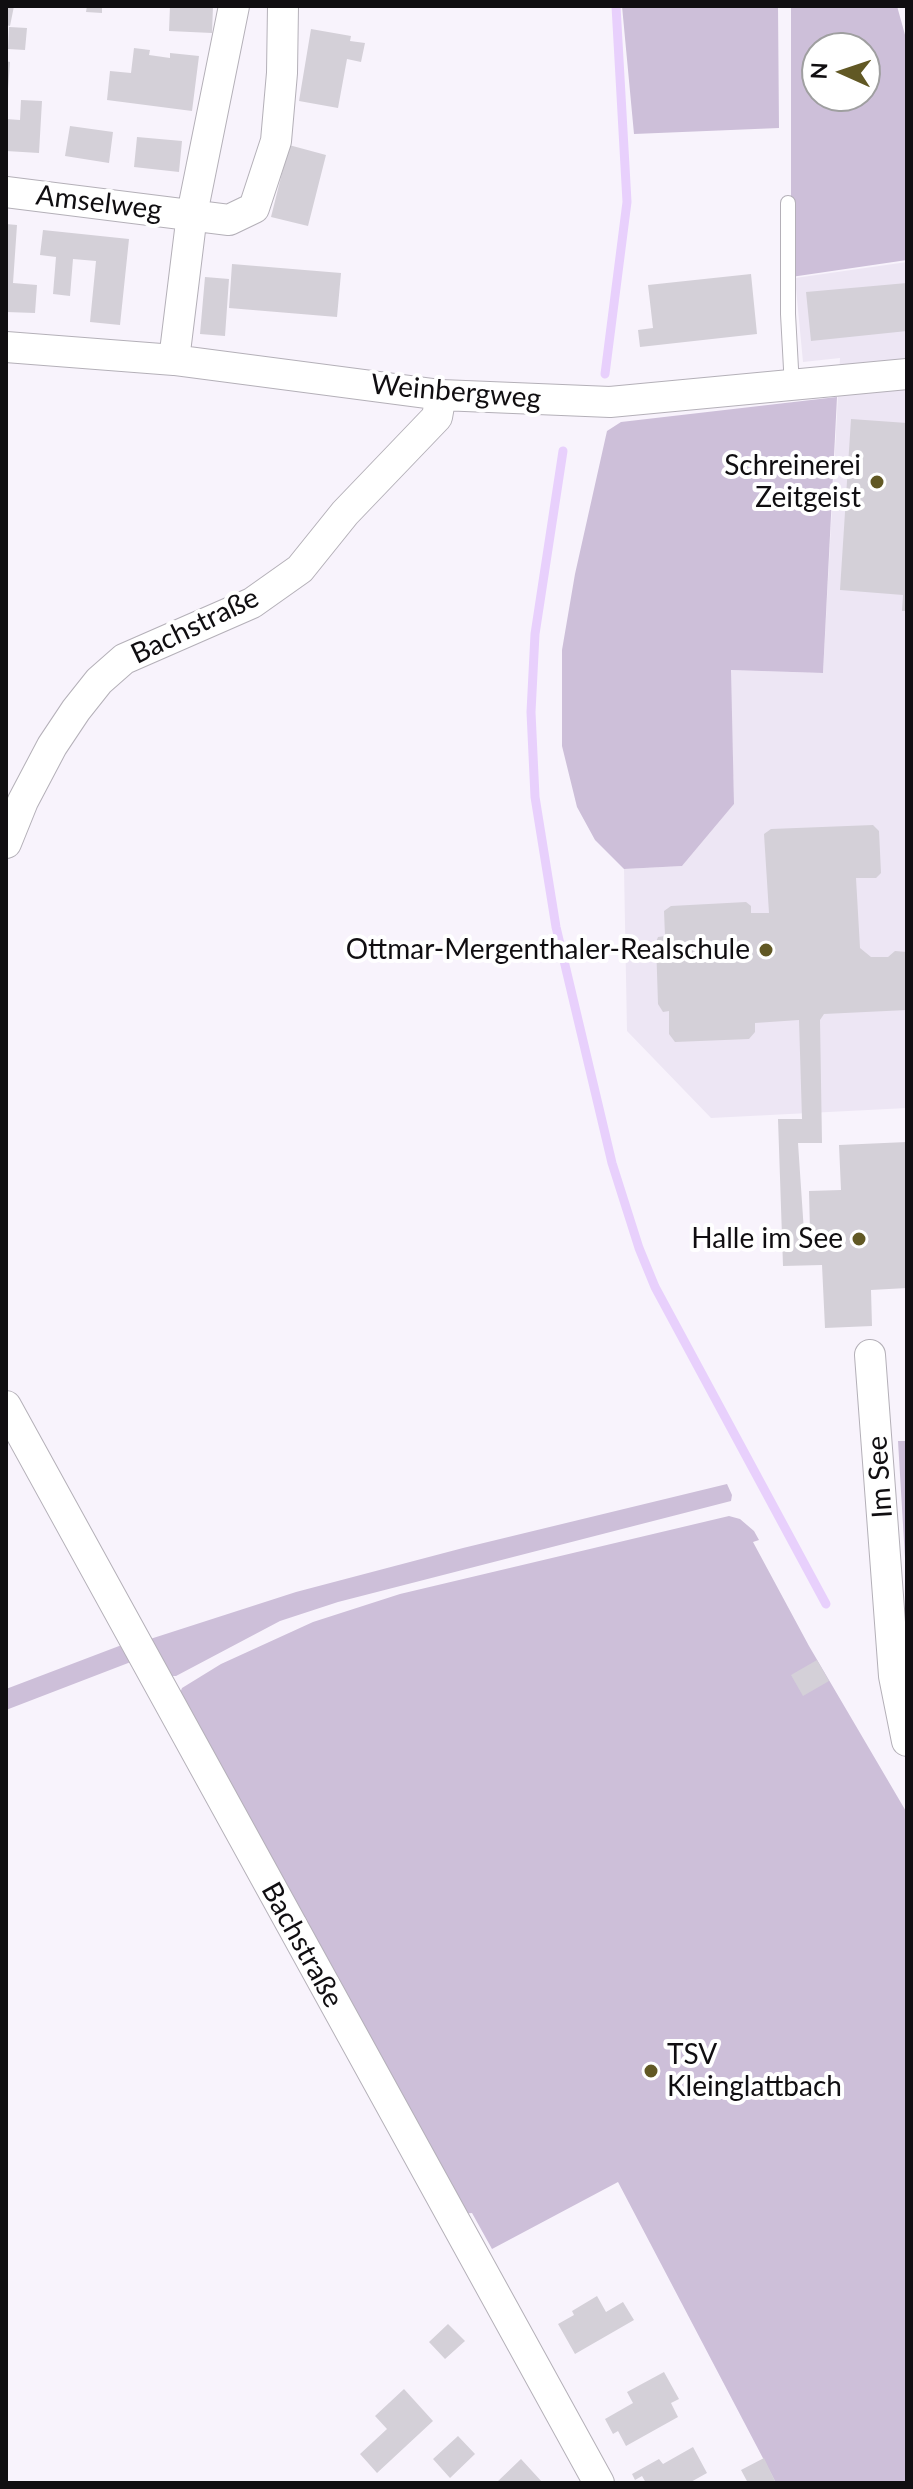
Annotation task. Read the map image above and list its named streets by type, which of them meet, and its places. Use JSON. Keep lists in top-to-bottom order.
{
  "streets": {
    "street": [
      "Amselweg",
      "Weinbergweg",
      "Bachstraße",
      "Im See"
    ]
  },
  "crossings": [
    ["Weinbergweg", "Bachstraße"]
  ],
  "places": [
    "Schreinerei Zeitgeist",
    "Ottmar-Mergenthaler-Realschule",
    "Halle im See",
    "TSV Kleinglattbach"
  ],
  "north": "left"
}
